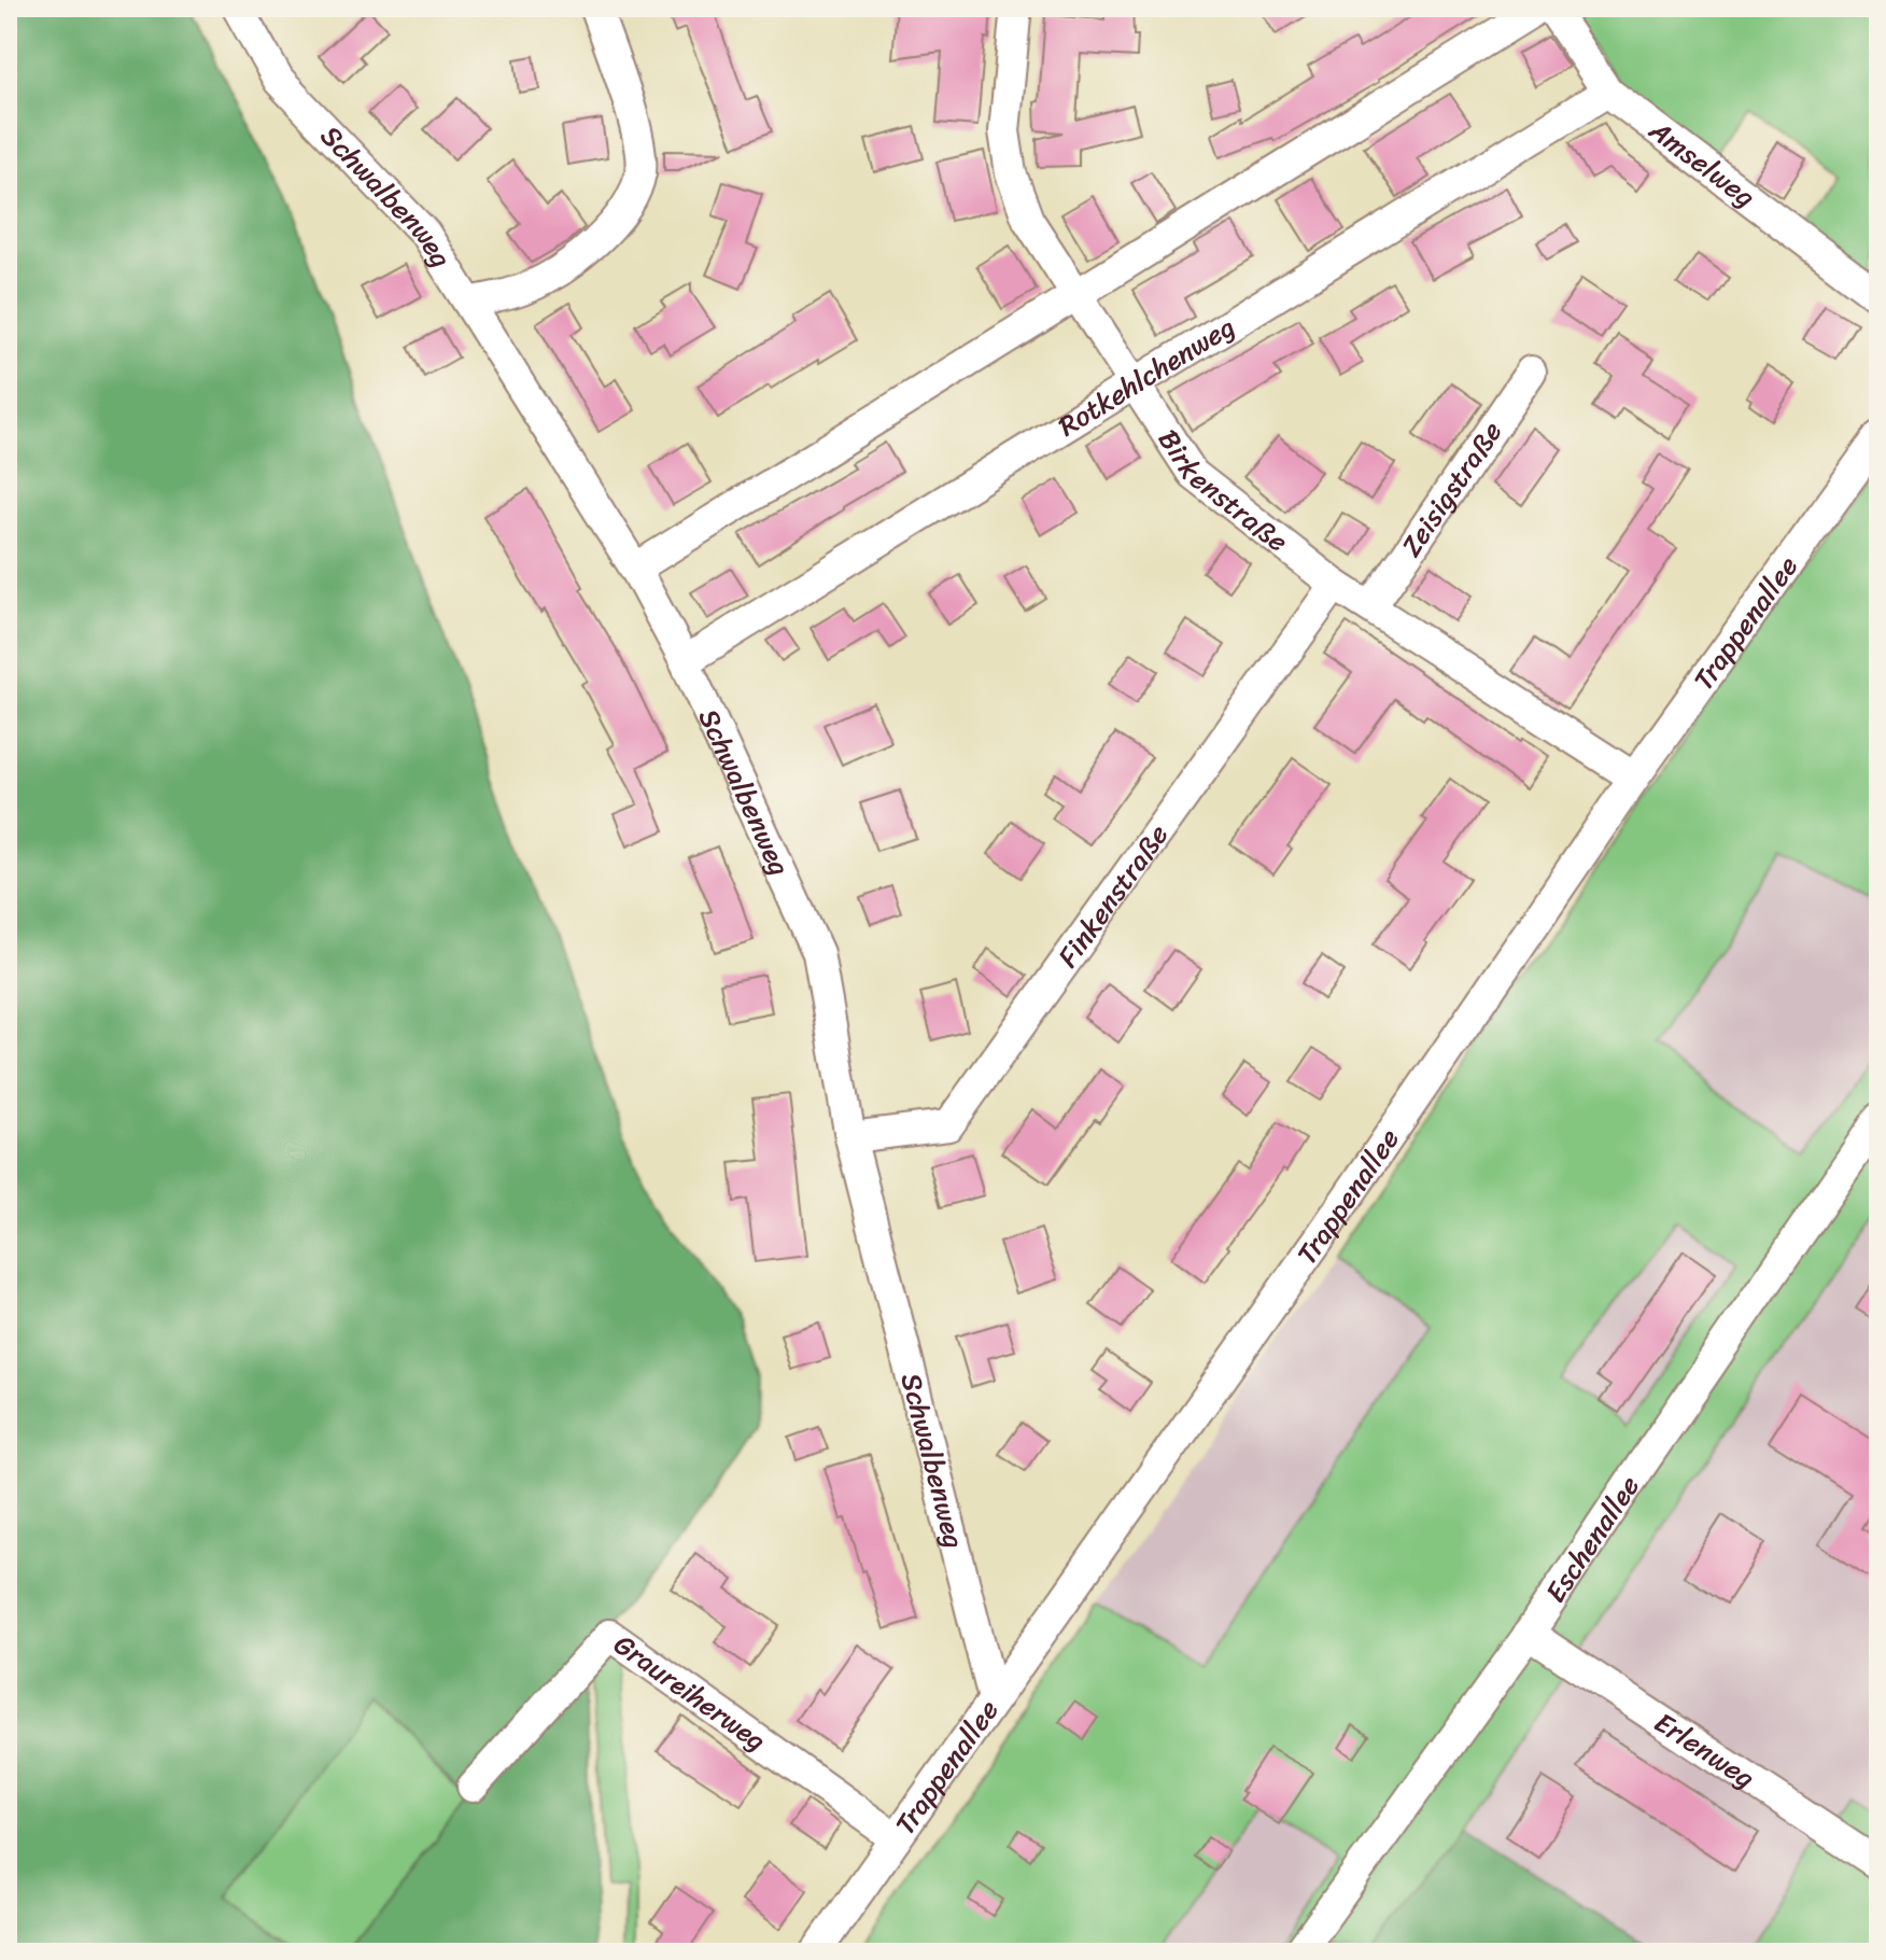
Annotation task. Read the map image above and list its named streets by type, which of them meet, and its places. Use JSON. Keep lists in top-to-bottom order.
{
  "streets": {
    "street": [
      "Amselweg",
      "Schwalbenweg",
      "Rotkehlchenweg",
      "Birkenstraße",
      "Zeisigstraße",
      "Trappenallee",
      "Finkenstraße",
      "Eschenallee",
      "Graureiherweg",
      "Erlenweg"
    ]
  },
  "crossings": [
    ["Amselweg", "Rotkehlchenweg"],
    ["Schwalbenweg", "Rotkehlchenweg"],
    ["Schwalbenweg", "Trappenallee"],
    ["Schwalbenweg", "Finkenstraße"],
    ["Rotkehlchenweg", "Birkenstraße"],
    ["Birkenstraße", "Zeisigstraße"],
    ["Birkenstraße", "Trappenallee"],
    ["Birkenstraße", "Finkenstraße"],
    ["Trappenallee", "Graureiherweg"],
    ["Eschenallee", "Erlenweg"]
  ]
}
